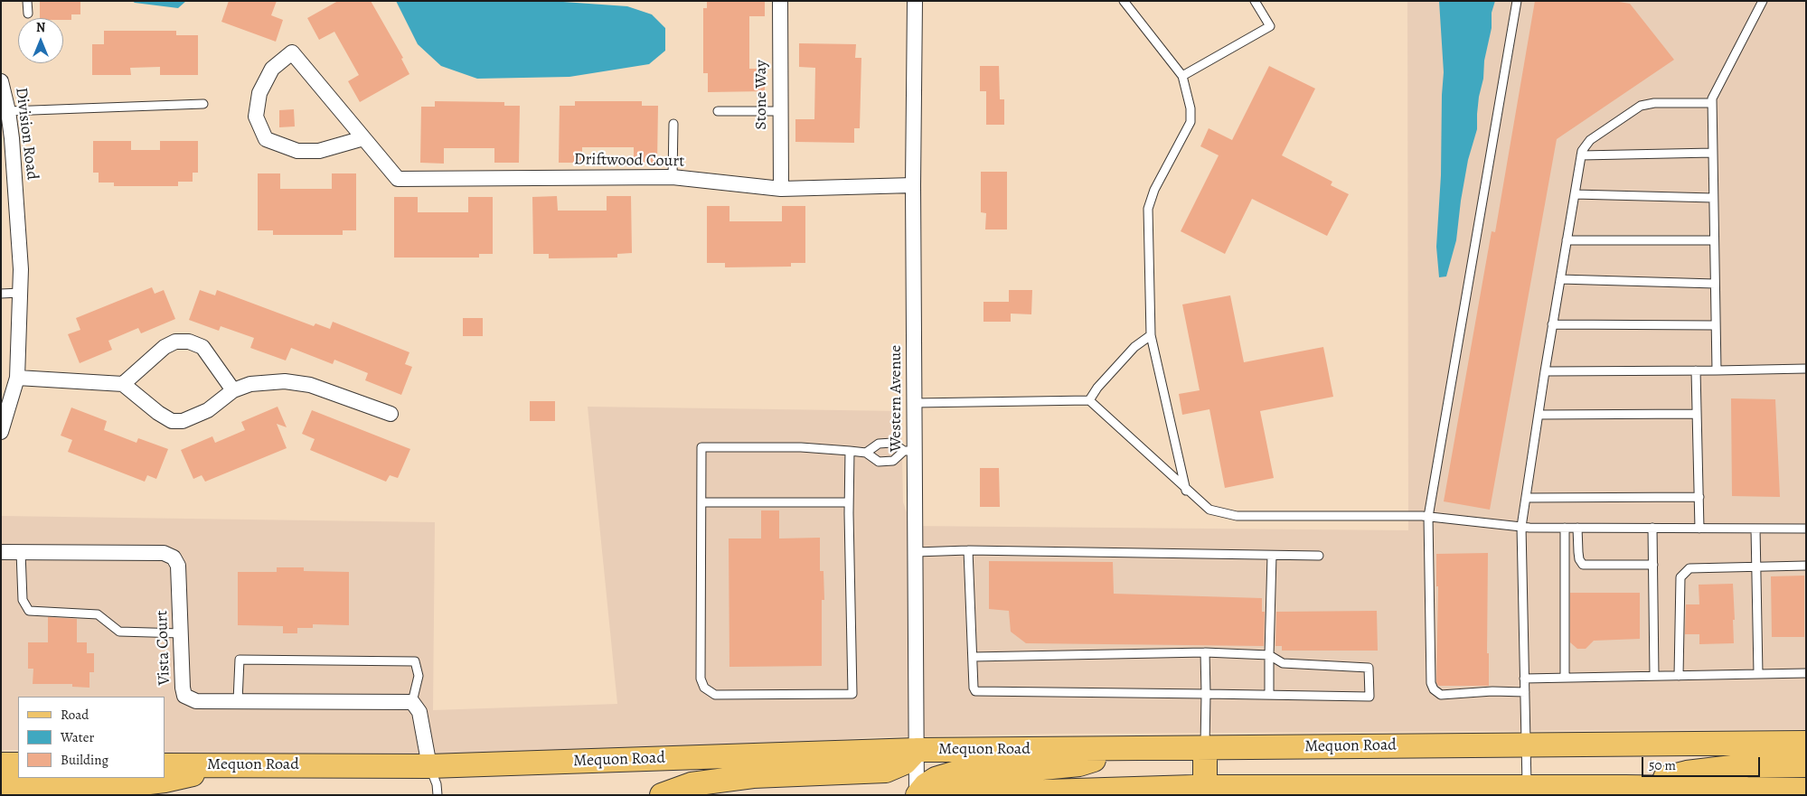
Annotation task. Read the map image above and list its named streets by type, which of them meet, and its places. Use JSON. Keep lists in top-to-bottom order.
{
  "streets": {
    "main road": ["Mequon Road"],
    "street": [
      "Stone Way",
      "Division Road",
      "Driftwood Court",
      "Western Avenue",
      "Vista Court"
    ]
  },
  "crossings": [
    ["Stone Way", "Driftwood Court"],
    ["Driftwood Court", "Western Avenue"],
    ["Western Avenue", "Mequon Road"]
  ],
  "legend": ["Road", "Water", "Building"],
  "scale_bar": "50 m",
  "north": "top"
}
